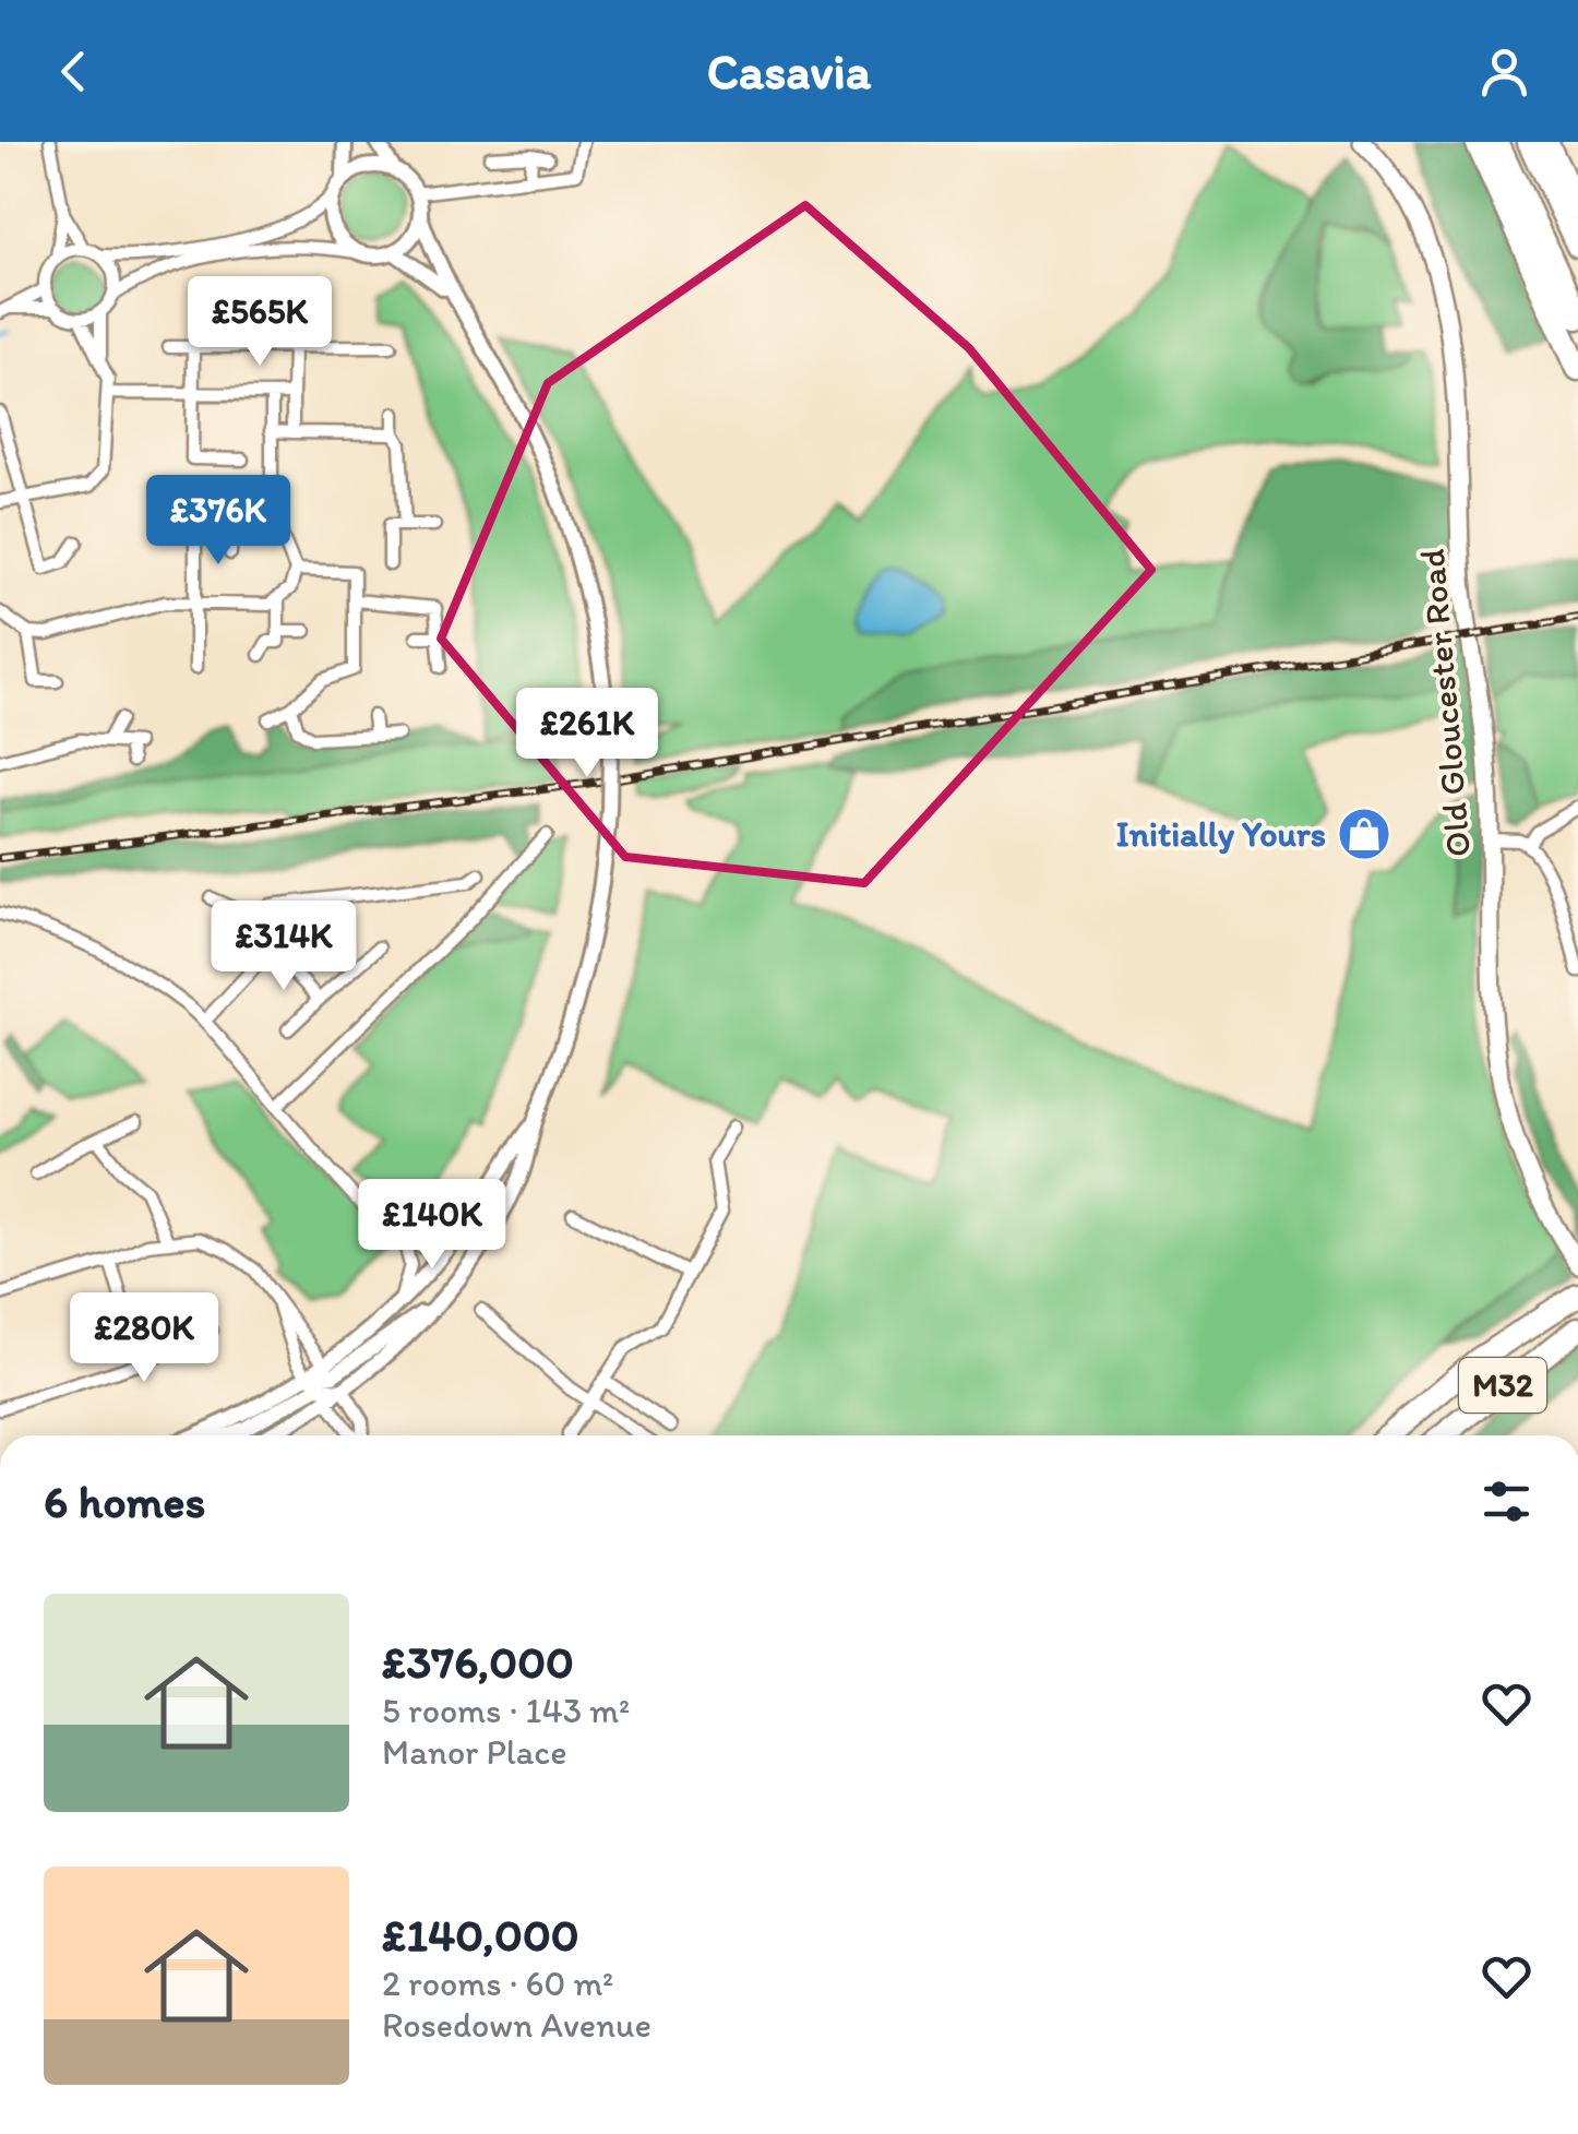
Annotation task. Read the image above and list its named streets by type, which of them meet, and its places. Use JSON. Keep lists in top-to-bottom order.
{
  "streets": {
    "highway": ["M32"],
    "main road": ["Old Gloucester Road"]
  },
  "places": {
    "shop": ["Initially Yours"]
  },
  "page": {
    "header": "Casavia",
    "price": [
      "£565K",
      "£376K",
      "£261K",
      "£314K",
      "£140K",
      "£280K"
    ],
    "heading": "6 homes",
    "list": [
      {
        "name": "£376,000",
        "note": "5 rooms · 143 m² · Manor Place"
      },
      {
        "name": "£140,000",
        "note": "2 rooms · 60 m² · Rosedown Avenue"
      }
    ]
  }
}
